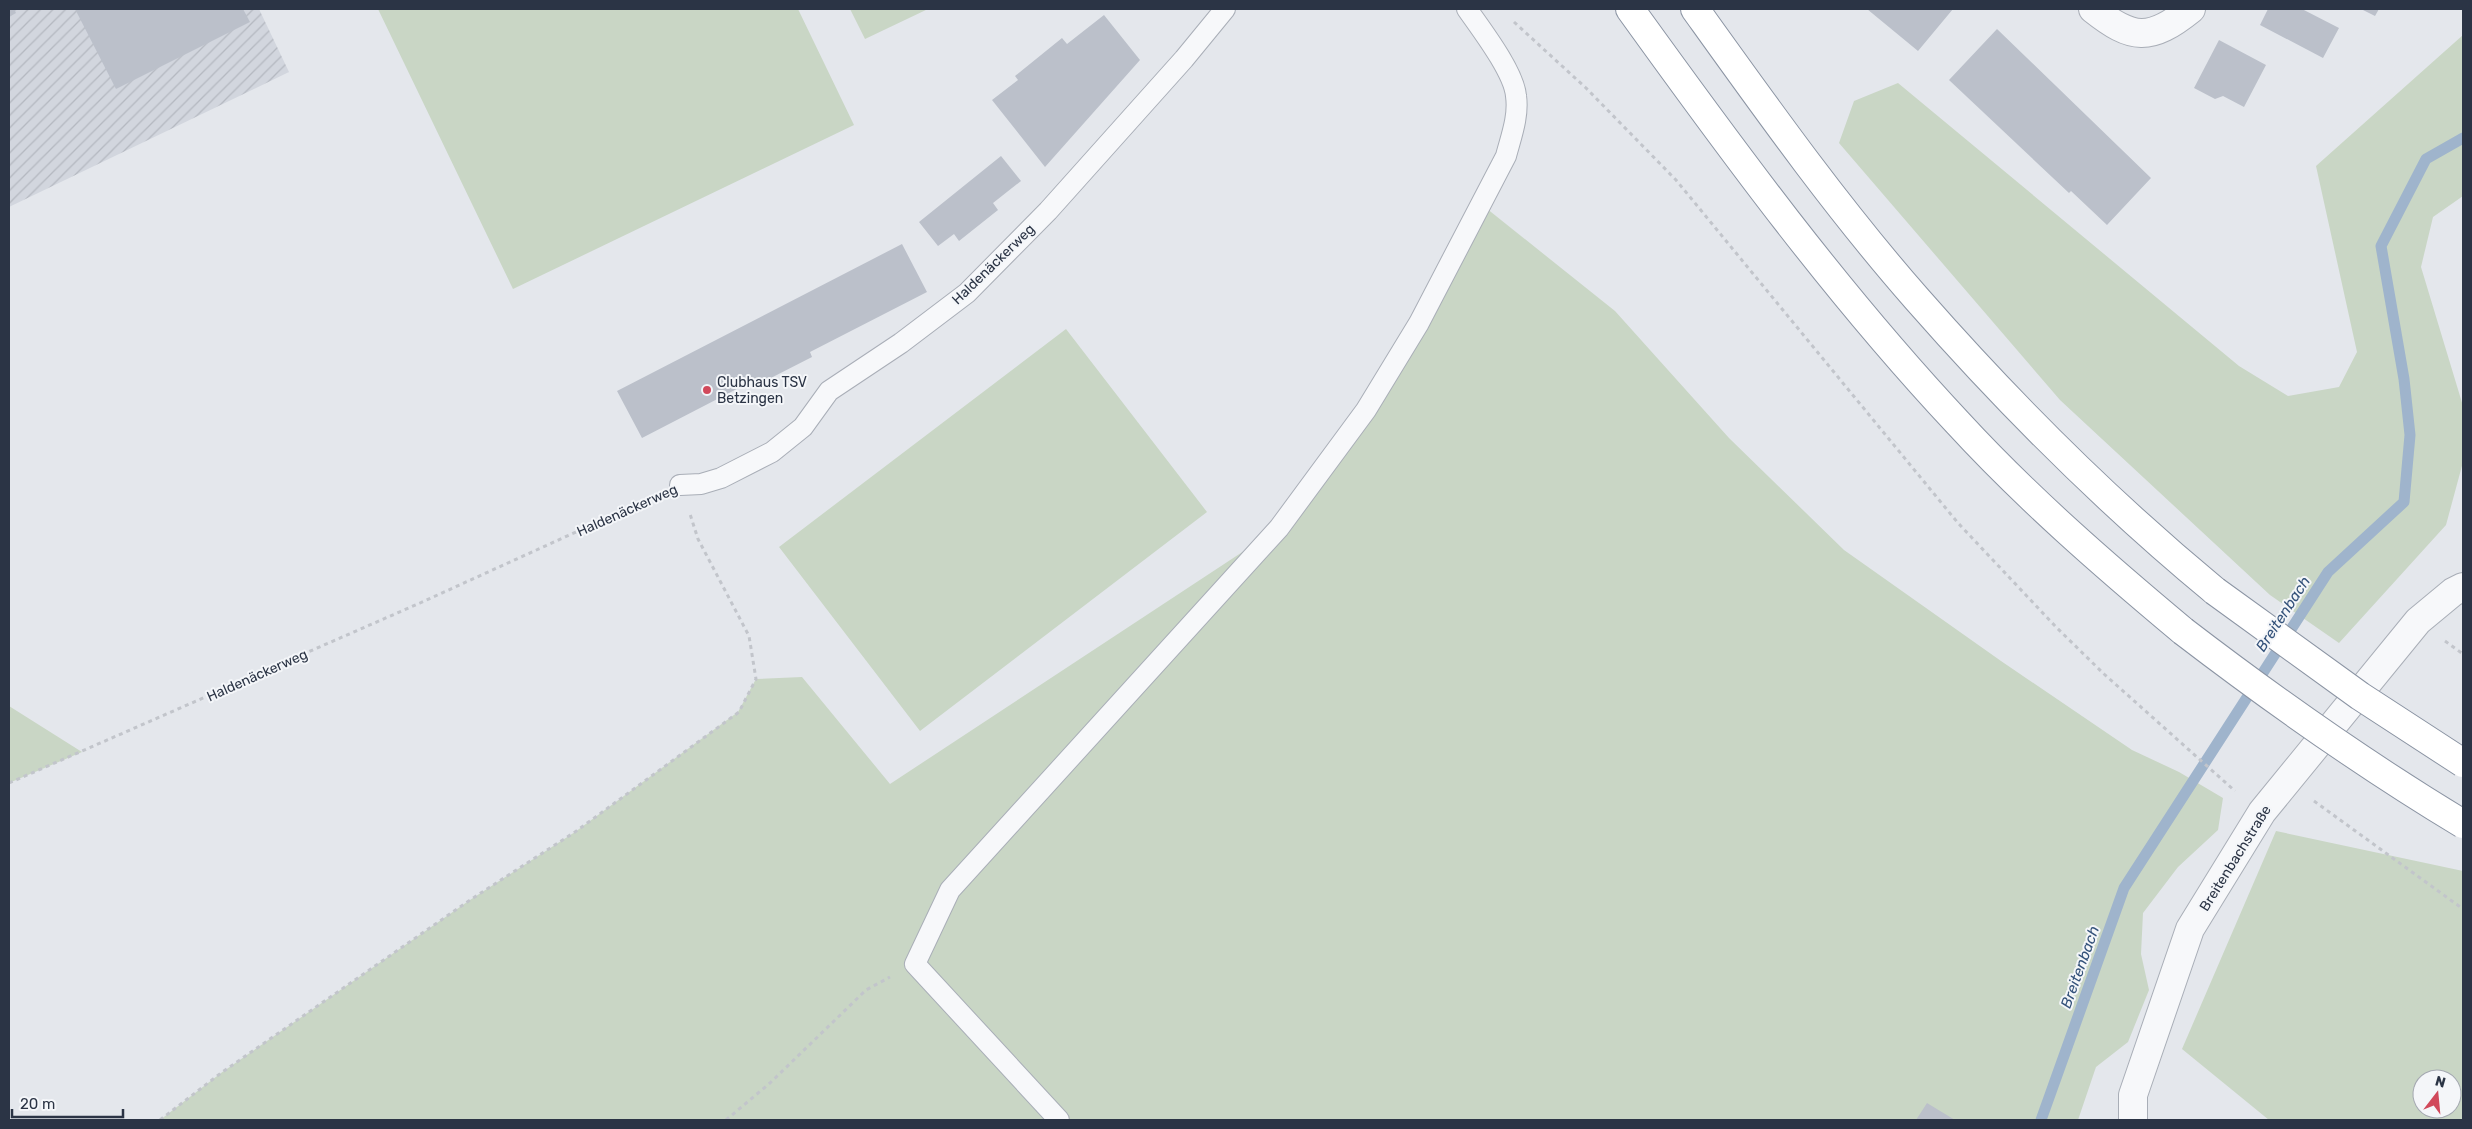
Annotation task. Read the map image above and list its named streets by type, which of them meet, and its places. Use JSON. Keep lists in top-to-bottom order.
{
  "streets": {
    "street": ["Breitenbachstraße"],
    "lane": ["Haldenäckerweg"]
  },
  "water": ["Breitenbach"],
  "places": ["Clubhaus TSV Betzingen"],
  "scale_bar": "20 m",
  "north": "top"
}
